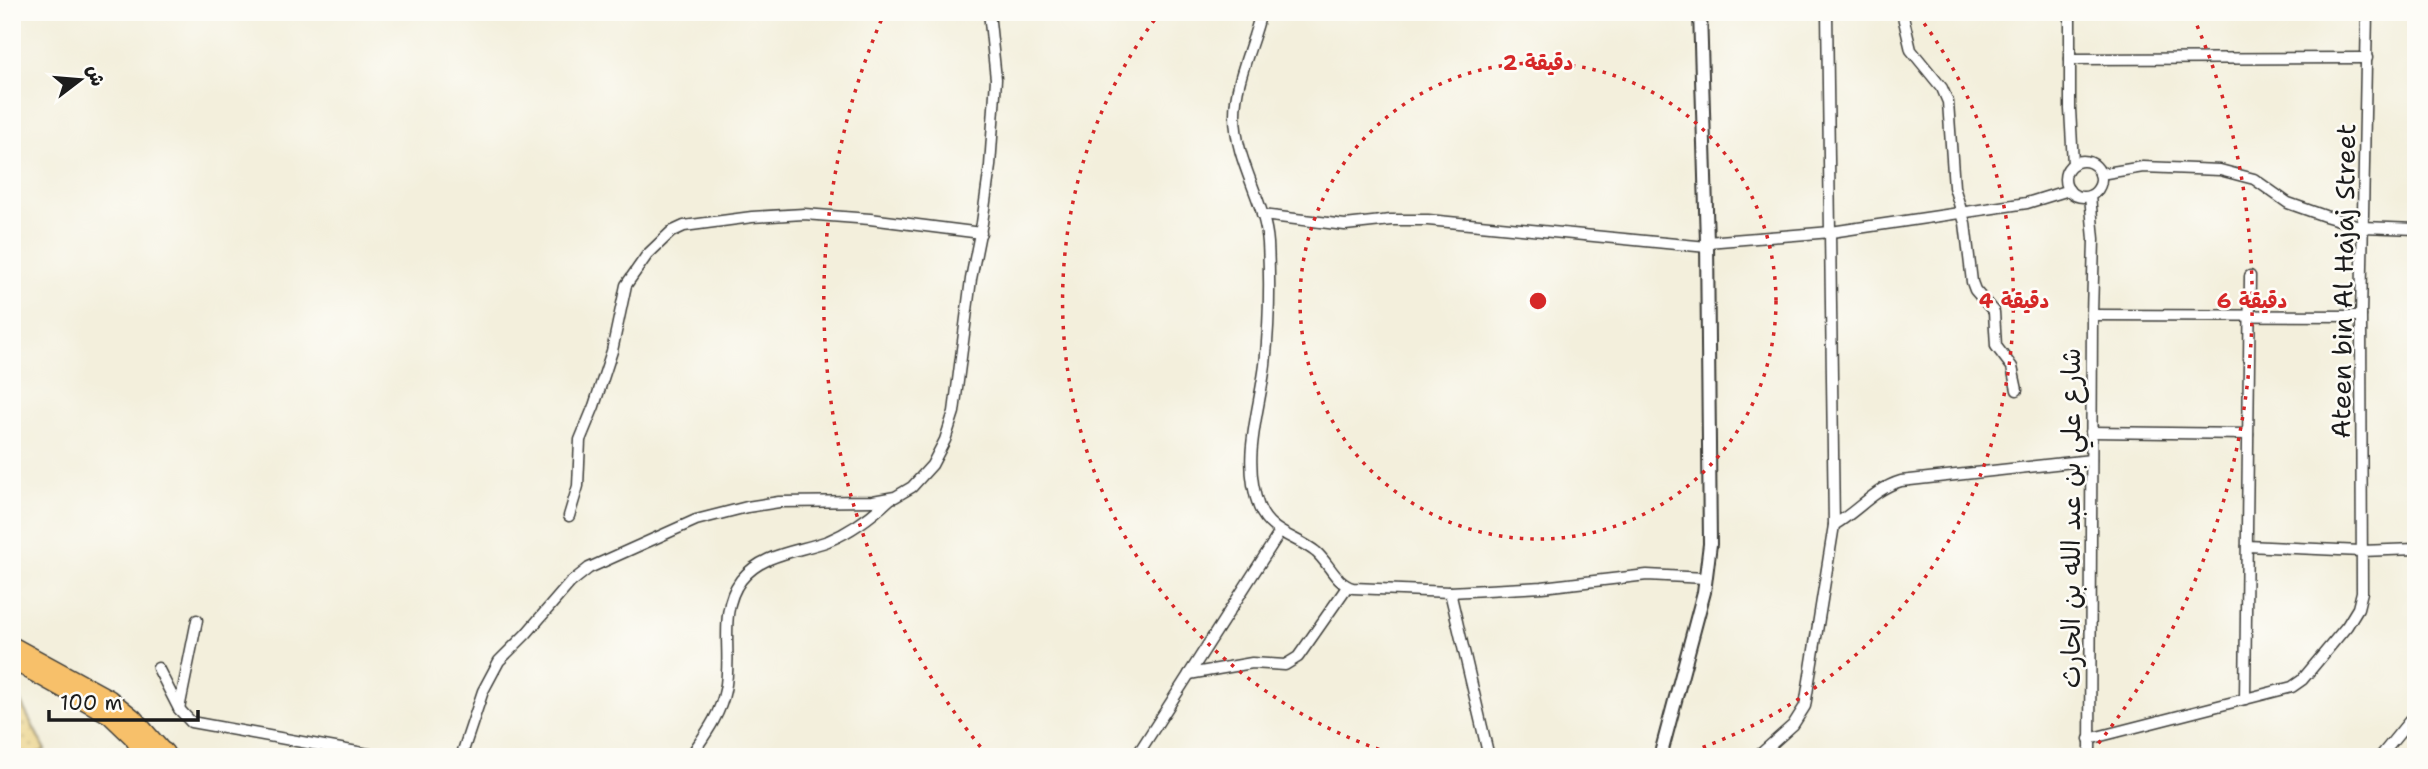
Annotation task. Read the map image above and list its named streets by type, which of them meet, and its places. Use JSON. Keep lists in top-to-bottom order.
{
  "streets": {
    "street": ["Ateen bin Al Hajaj Street", "شارع علي بن عبد الله بن الحارث"]
  },
  "scale_bar": "100 m",
  "north": "right",
  "rings": ["2 دقيقة", "4 دقيقة", "6 دقيقة"]
}
